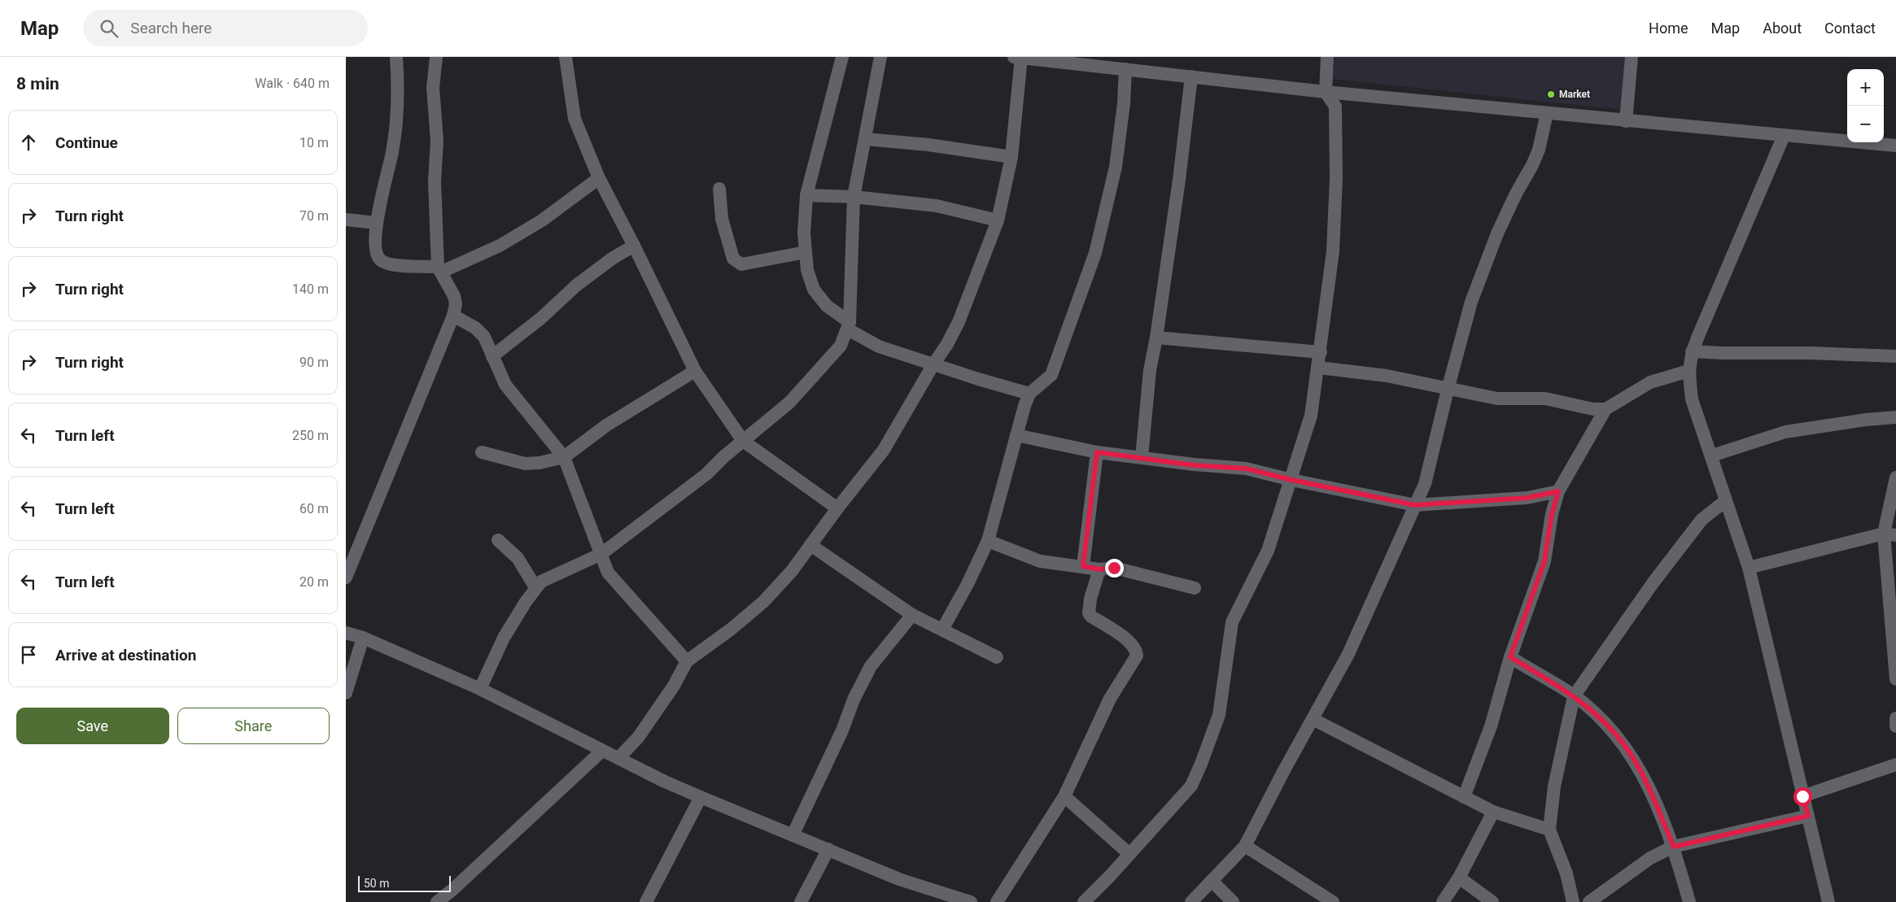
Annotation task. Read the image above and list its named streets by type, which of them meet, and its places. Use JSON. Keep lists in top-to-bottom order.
{
  "places": ["Market"],
  "scale_bar": "50 m",
  "page": {
    "header": "Map",
    "search": "Search here",
    "nav": [
      "Home",
      "Map",
      "About",
      "Contact"
    ],
    "heading": ["8 min", "Walk · 640 m"],
    "map_buttons": ["+", "−"],
    "list": [
      ["Continue", "10 m"],
      ["Turn right", "70 m"],
      ["Turn right", "140 m"],
      ["Turn right", "90 m"],
      ["Turn left", "250 m"],
      ["Turn left", "60 m"],
      ["Turn left", "20 m"],
      "Arrive at destination"
    ],
    "buttons": ["Save", "Share"],
    "scale": "50 m"
  }
}
